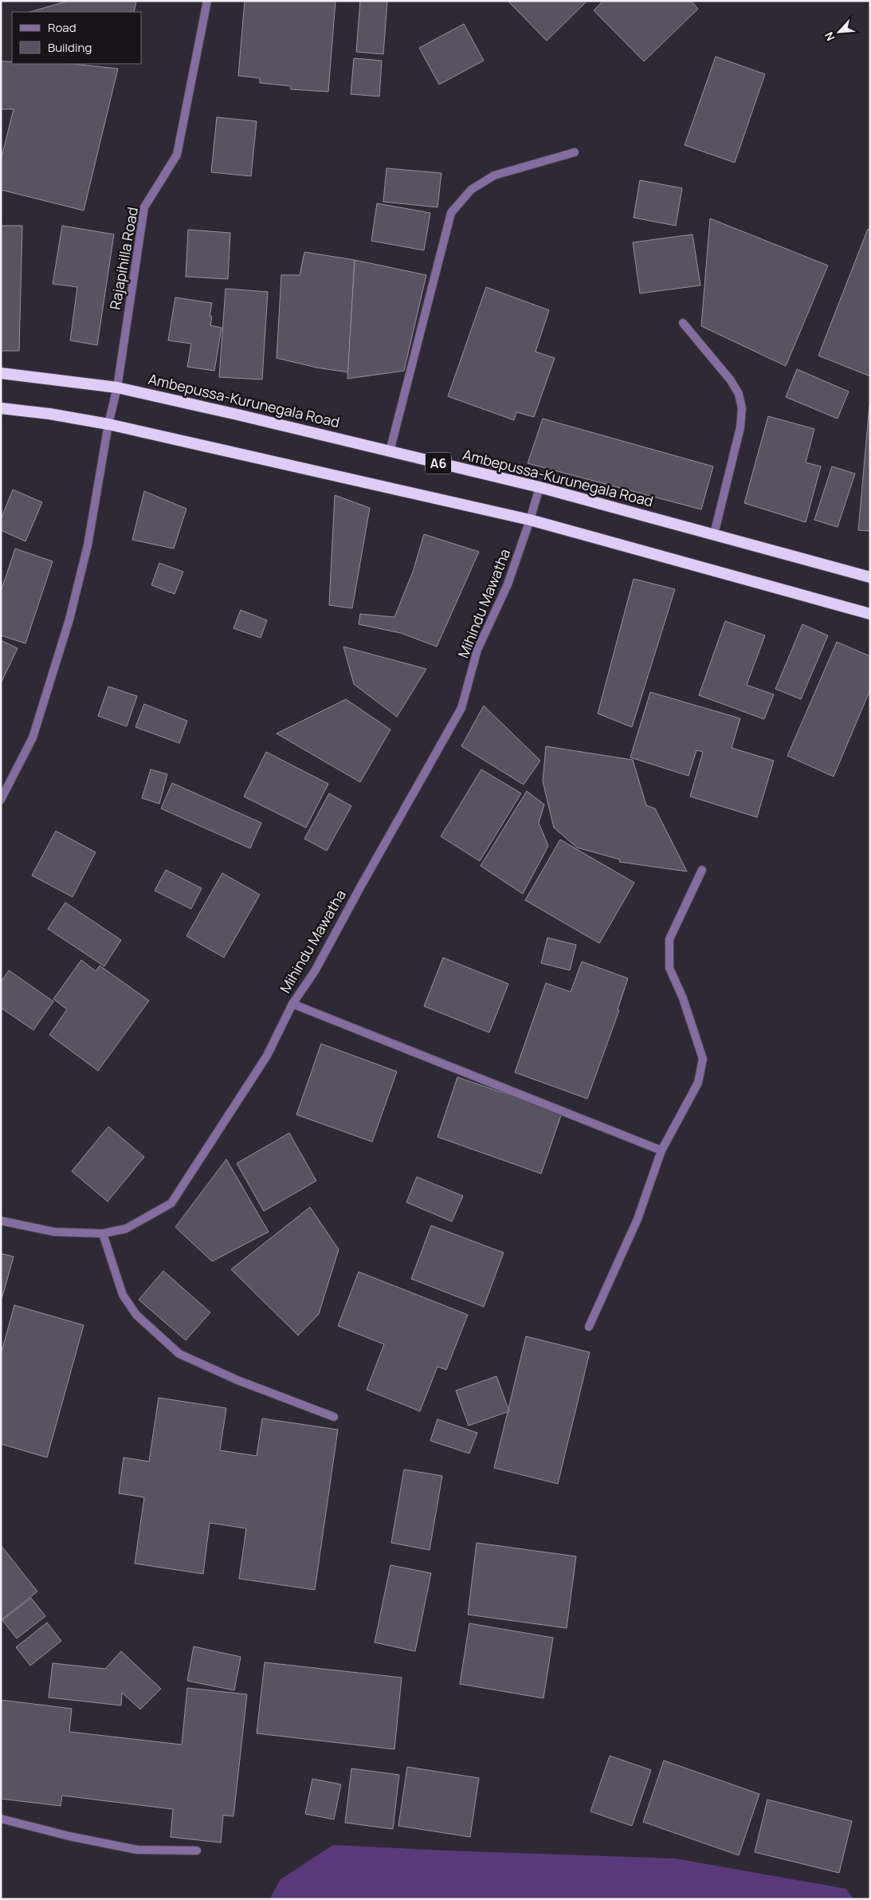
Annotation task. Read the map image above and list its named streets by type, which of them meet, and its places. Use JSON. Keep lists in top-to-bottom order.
{
  "streets": {
    "highway": ["Ambepussa-Kurunegala Road", "A6"],
    "street": ["Rajapihilla Road", "Mihindu Mawatha"]
  },
  "crossings": [
    ["Rajapihilla Road", "Ambepussa-Kurunegala Road"],
    ["Ambepussa-Kurunegala Road", "Mihindu Mawatha"]
  ],
  "legend": ["Road", "Building"],
  "north": "bottom left"
}
